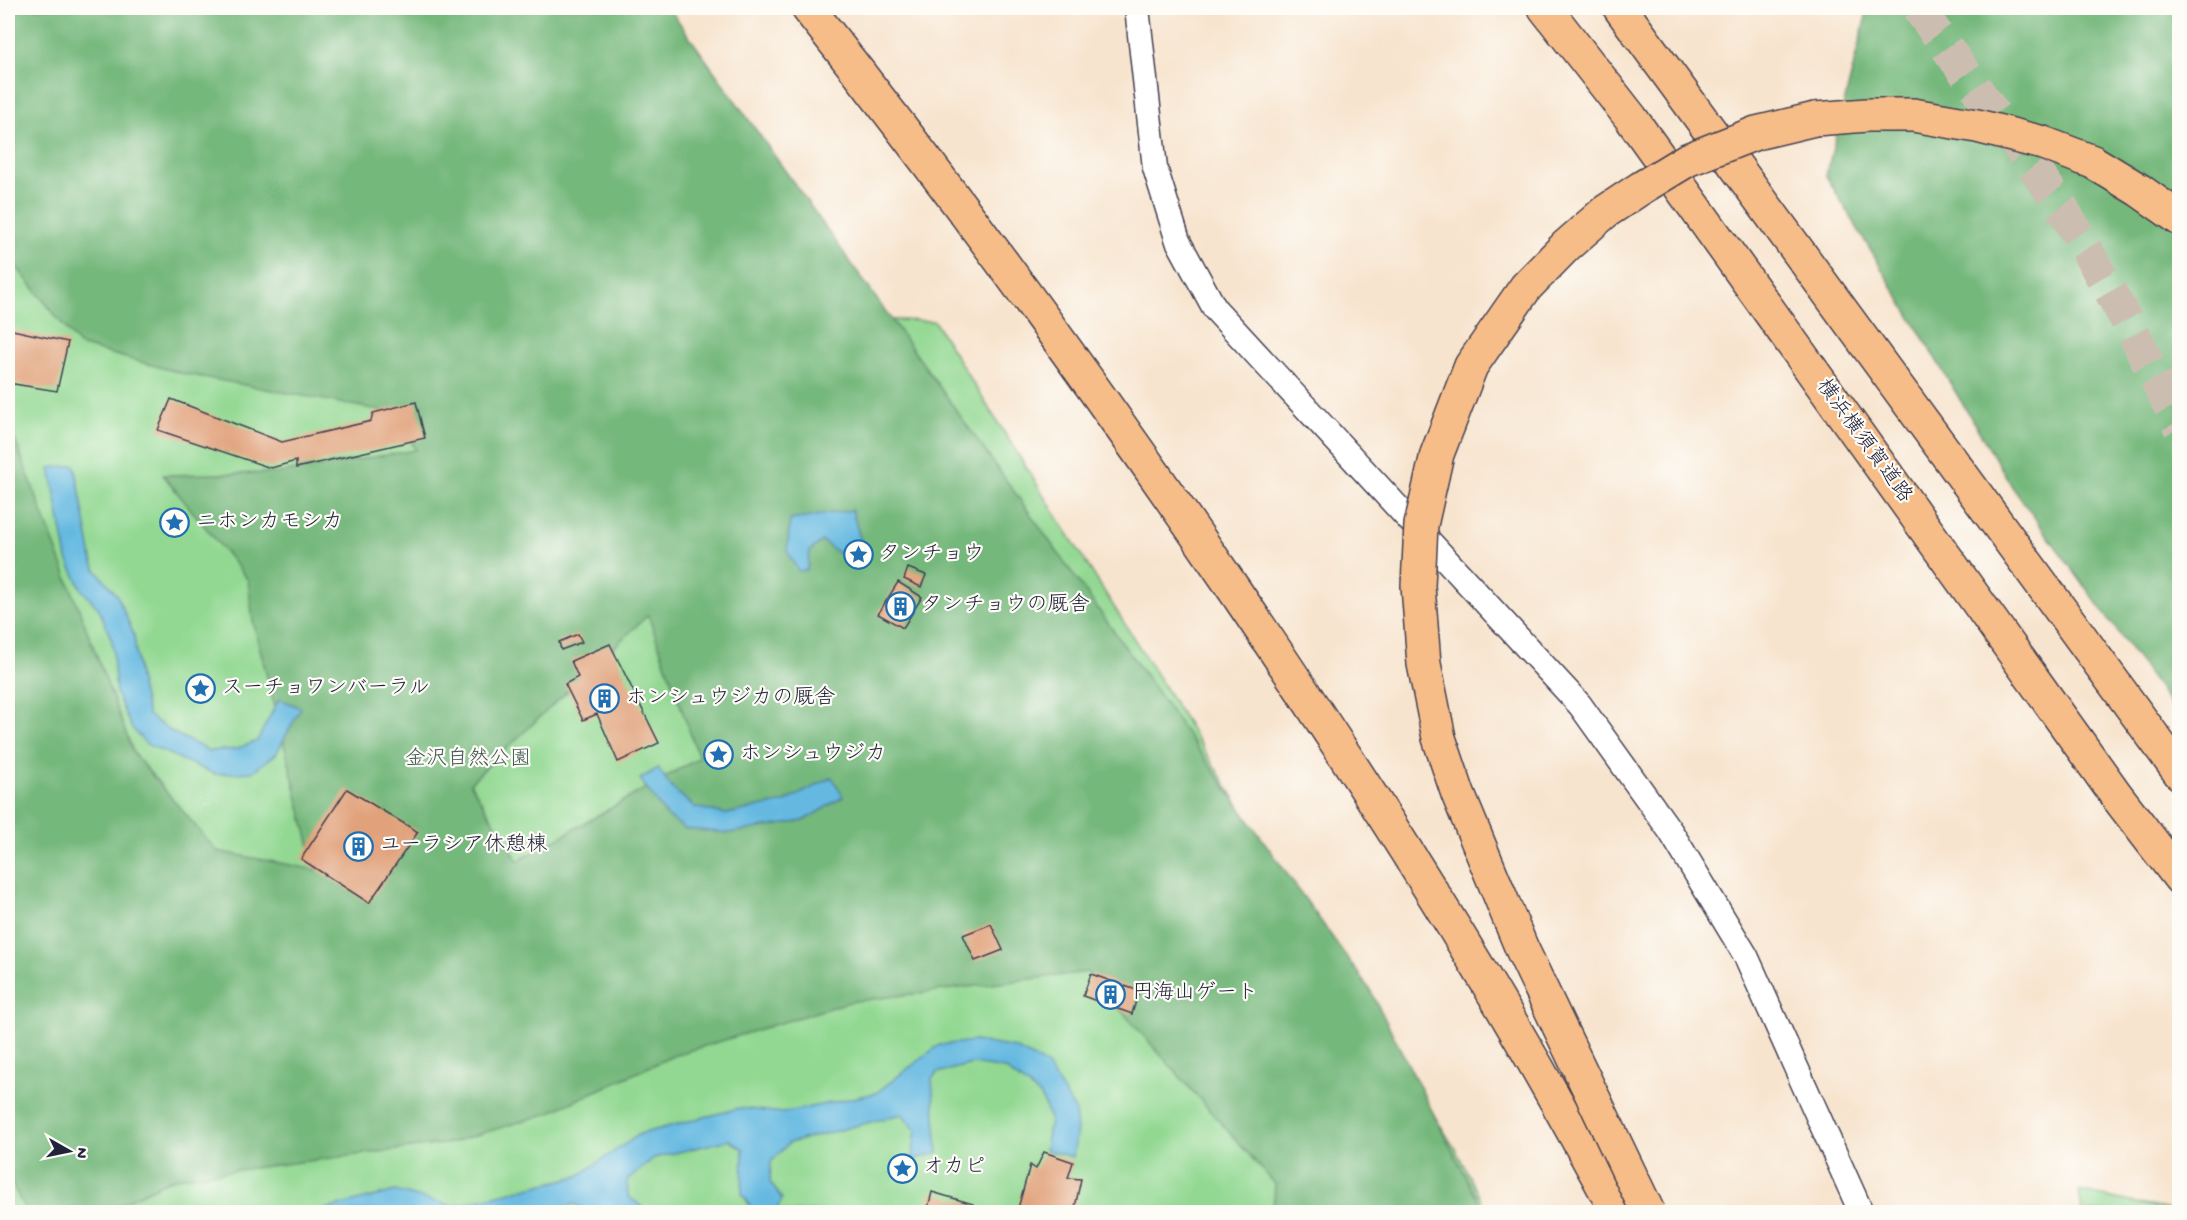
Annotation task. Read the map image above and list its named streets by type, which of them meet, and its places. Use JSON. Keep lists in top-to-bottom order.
{
  "streets": {
    "highway": ["横浜横須賀道路"]
  },
  "parks": ["金沢自然公園"],
  "places": {
    "place": [
      "ニホンカモシカ",
      "タンチョウ",
      "スーチョワンバーラル",
      "ホンシュウジカ",
      "オカピ"
    ],
    "building": [
      "タンチョウの厩舎",
      "ホンシュウジカの厩舎",
      "ユーラシア休憩棟",
      "円海山ゲート"
    ]
  },
  "north": "right"
}
